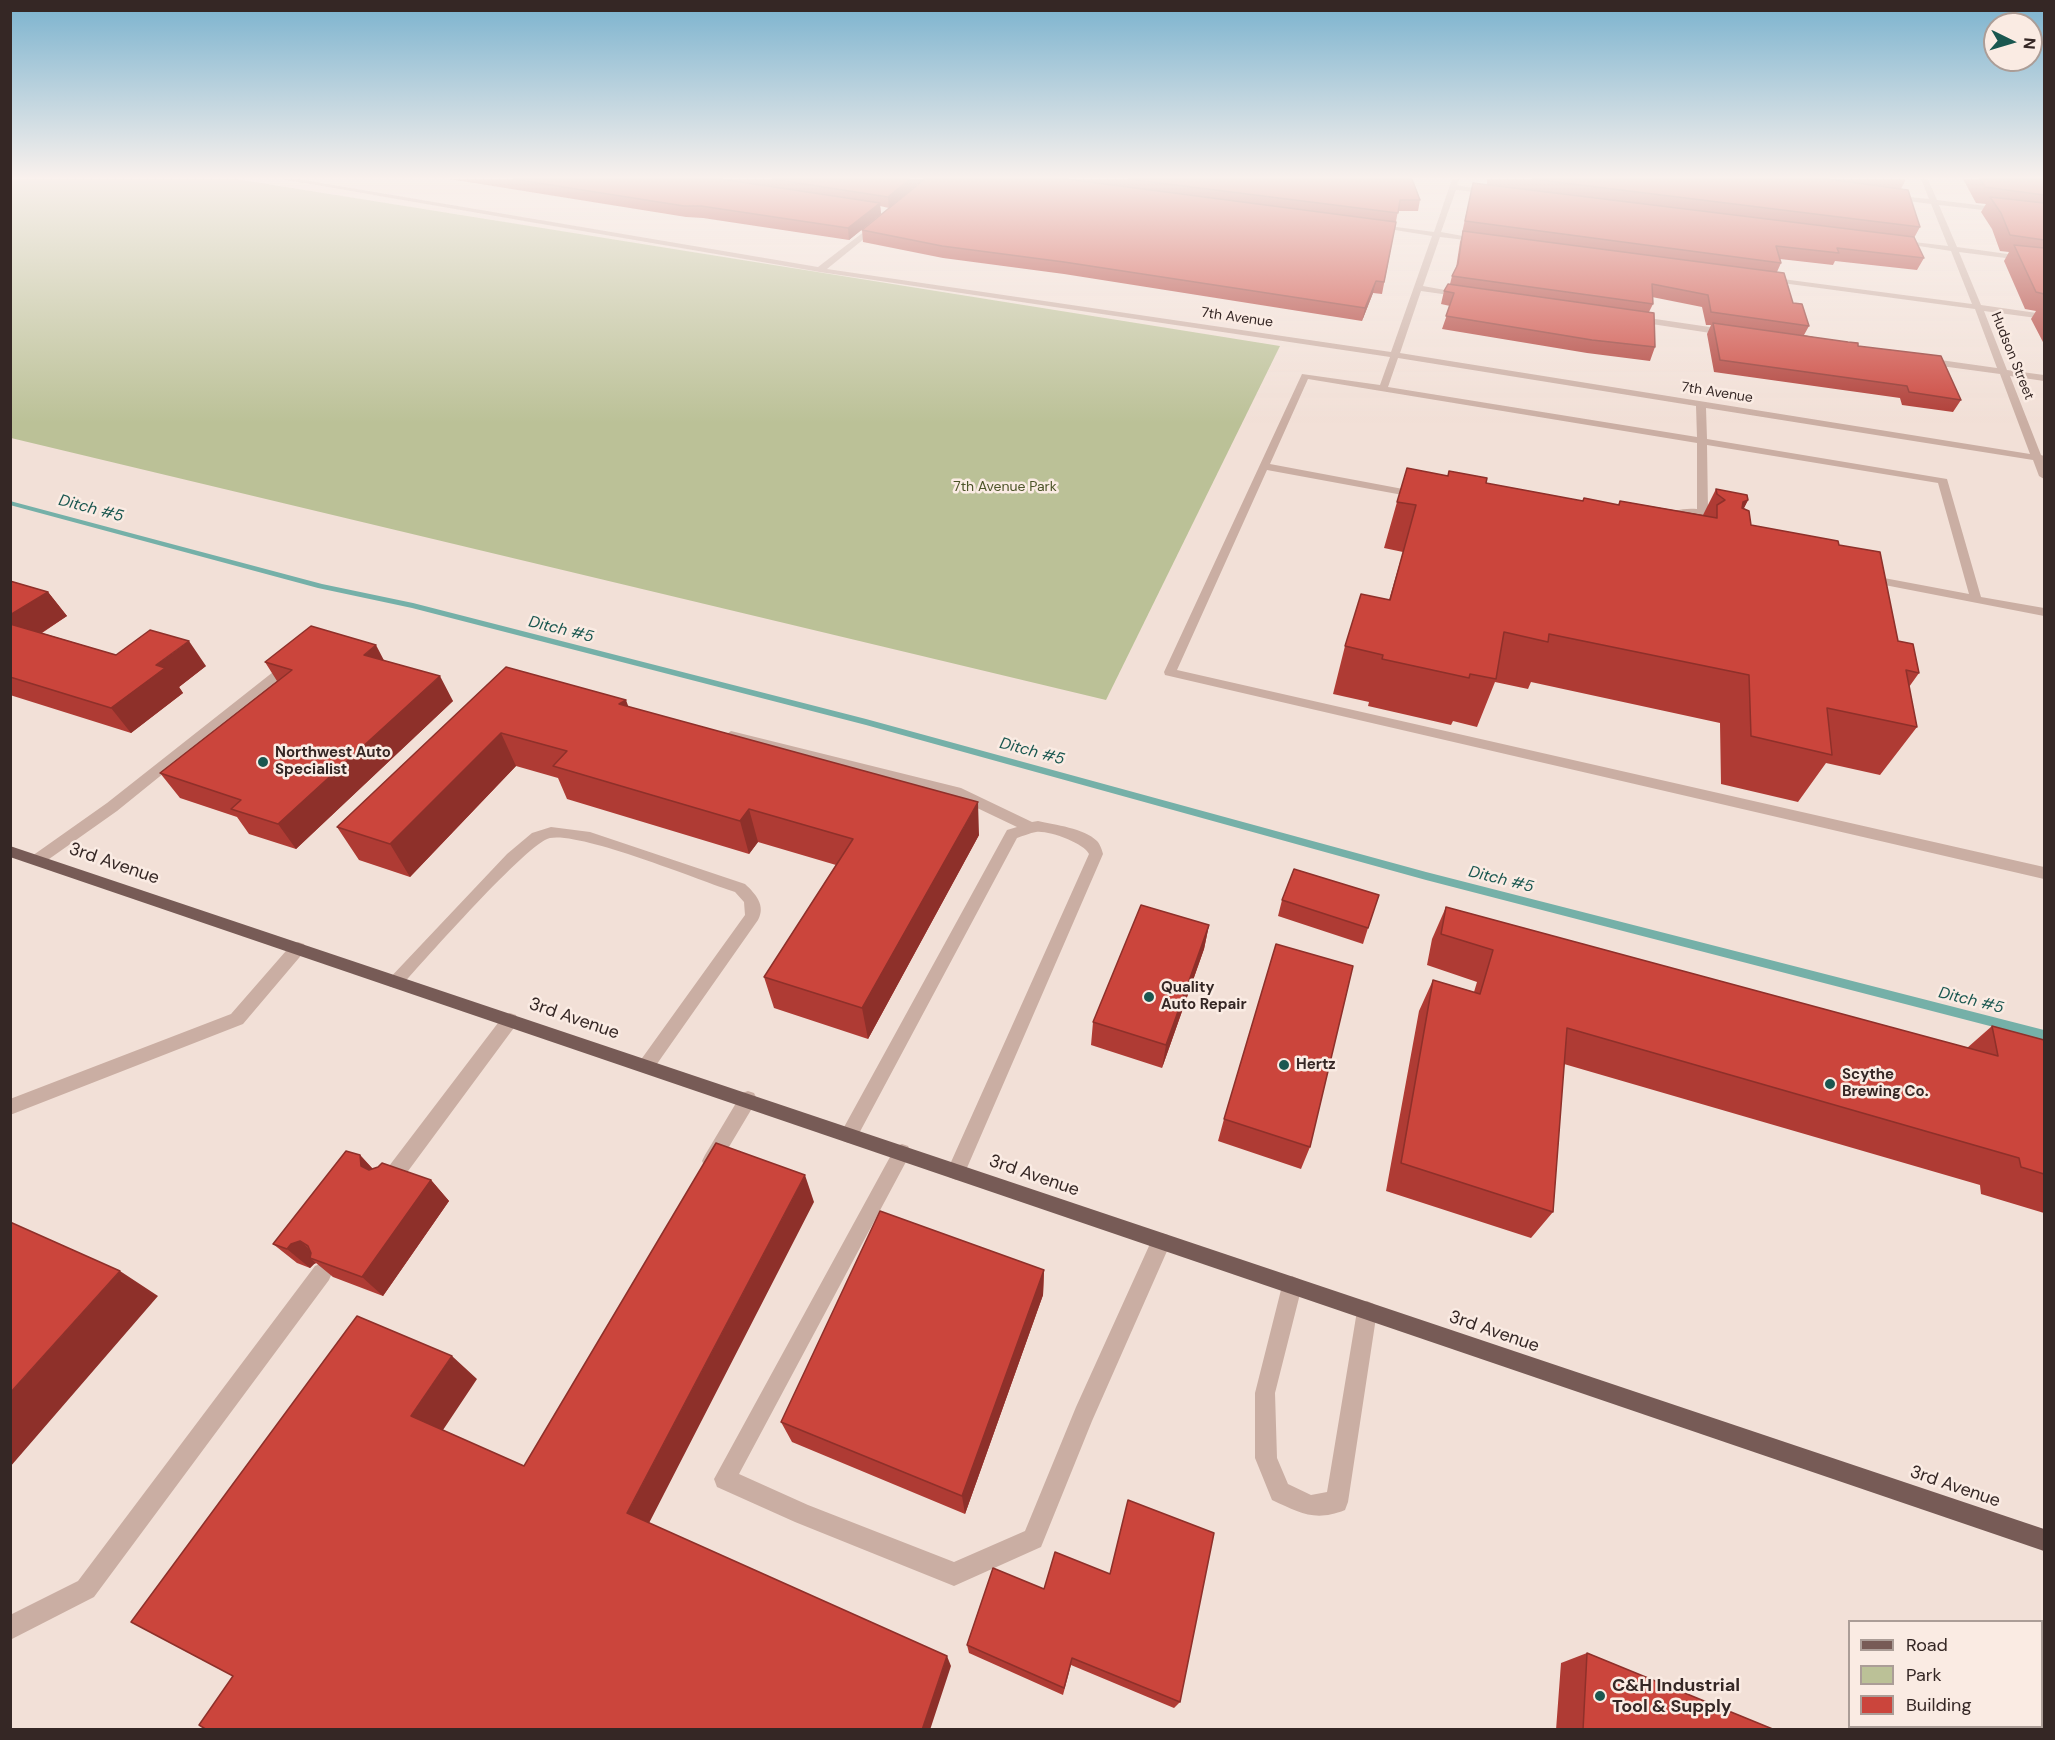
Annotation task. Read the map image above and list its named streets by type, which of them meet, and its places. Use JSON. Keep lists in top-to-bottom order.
{
  "streets": {
    "main road": ["3rd Avenue"],
    "street": ["7th Avenue", "Hudson Street"]
  },
  "crossings": [
    ["7th Avenue", "Hudson Street"]
  ],
  "water": ["Ditch #5"],
  "parks": ["7th Avenue Park"],
  "places": [
    "Northwest Auto Specialist",
    "Quality Auto Repair",
    "Hertz",
    "Scythe Brewing Co.",
    "C&H Industrial Tool & Supply"
  ],
  "legend": ["Road", "Park", "Building"],
  "north": "right"
}
